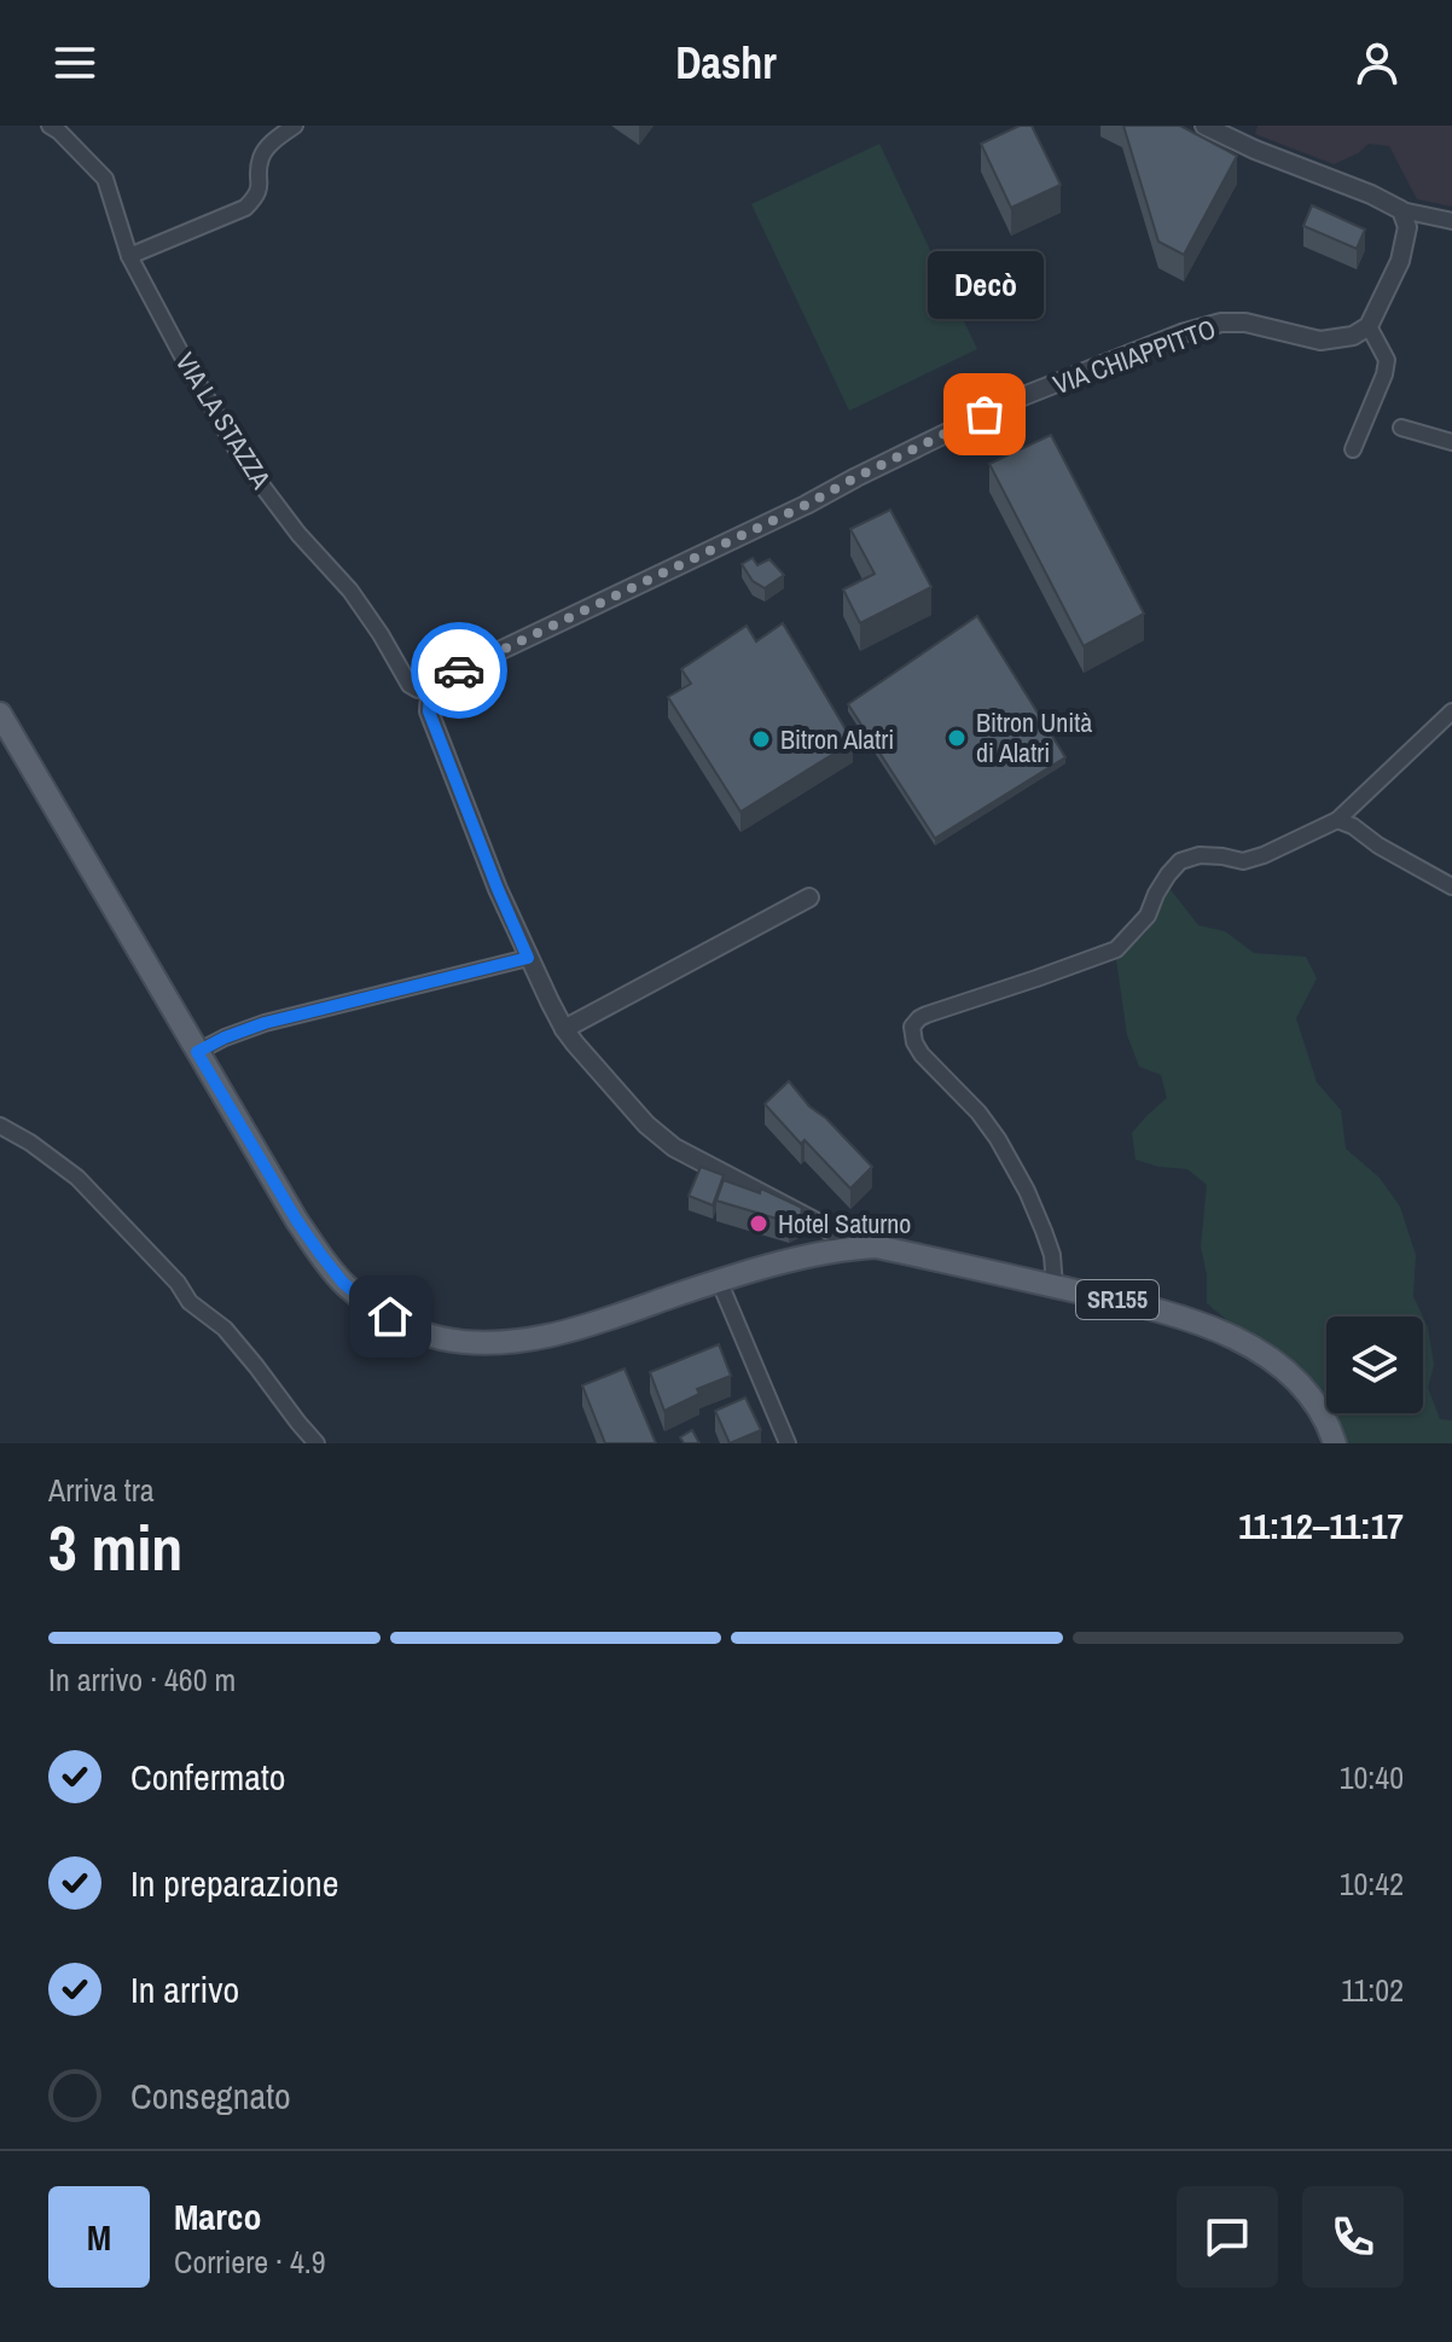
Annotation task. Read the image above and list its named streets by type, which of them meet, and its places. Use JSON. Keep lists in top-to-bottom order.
{
  "streets": {
    "main road": ["SR155"],
    "street": ["VIA CHIAPPITTO", "VIA LA STAZZA"]
  },
  "crossings": [
    ["VIA CHIAPPITTO", "VIA LA STAZZA"]
  ],
  "places": [
    "Decò",
    "Bitron Unità di Alatri",
    "Bitron Alatri",
    "Hotel Saturno"
  ],
  "page": {
    "header": "Dashr",
    "bubble": "Decò",
    "heading": ["3 min", "Arriva tra", "11:12–11:17"],
    "panel": ["Marco", "Corriere · 4.9"],
    "bar": "In arrivo · 460 m",
    "list": [
      ["Confermato", "10:40"],
      ["In preparazione", "10:42"],
      ["In arrivo", "11:02"],
      "Consegnato"
    ],
    "round": "M"
  }
}
